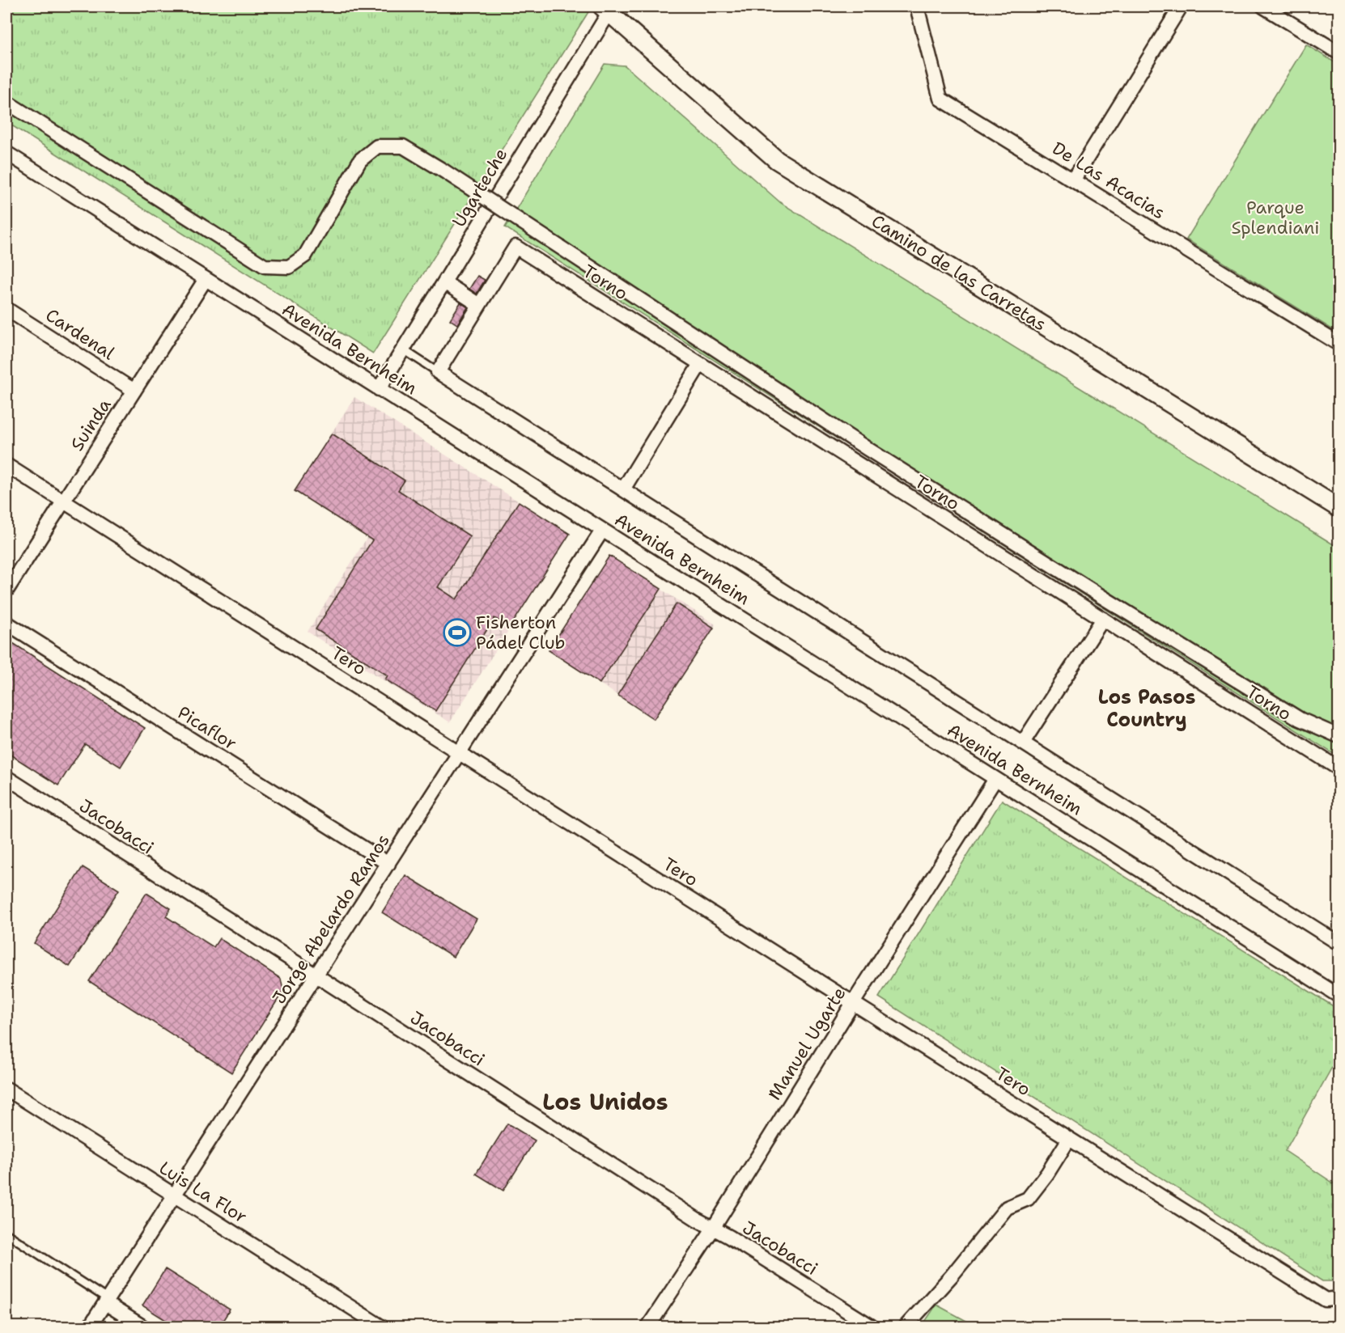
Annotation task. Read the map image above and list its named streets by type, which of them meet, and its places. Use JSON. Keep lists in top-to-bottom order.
{
  "streets": {
    "street": [
      "De Las Acacias",
      "Ugarteche",
      "Camino de las Carretas",
      "Torno",
      "Cardenal",
      "Avenida Bernheim",
      "Suinda",
      "Tero",
      "Picaflor",
      "Jacobacci",
      "Jorge Abelardo Ramos",
      "Manuel Ugarte",
      "Luis La Flor"
    ]
  },
  "crossings": [
    ["Ugarteche", "Camino de las Carretas"],
    ["Ugarteche", "Avenida Bernheim"],
    ["Cardenal", "Suinda"],
    ["Avenida Bernheim", "Suinda"],
    ["Avenida Bernheim", "Jorge Abelardo Ramos"],
    ["Avenida Bernheim", "Manuel Ugarte"],
    ["Suinda", "Tero"],
    ["Tero", "Jorge Abelardo Ramos"],
    ["Tero", "Manuel Ugarte"],
    ["Picaflor", "Jorge Abelardo Ramos"],
    ["Jacobacci", "Jorge Abelardo Ramos"],
    ["Jacobacci", "Manuel Ugarte"],
    ["Jorge Abelardo Ramos", "Luis La Flor"]
  ],
  "districts": ["Los Pasos Country", "Los Unidos"],
  "parks": ["Parque Splendiani"],
  "places": {
    "sports": ["Fisherton Pádel Club"]
  }
}
